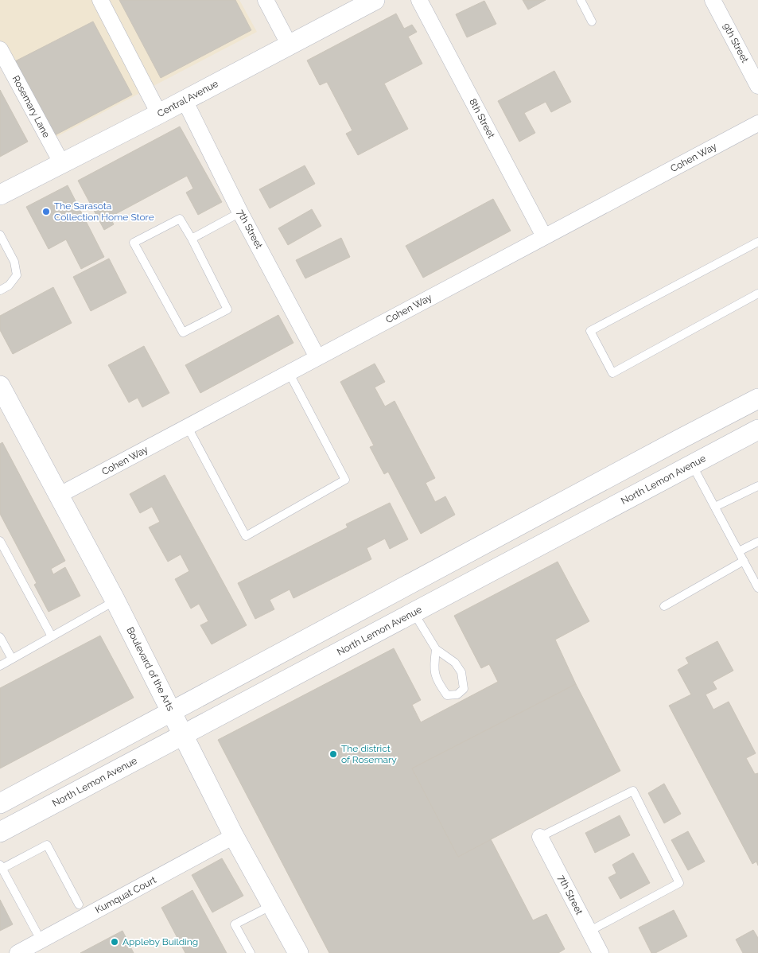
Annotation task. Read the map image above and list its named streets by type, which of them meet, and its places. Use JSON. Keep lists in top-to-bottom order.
{
  "streets": {
    "street": [
      "9th Street",
      "Central Avenue",
      "Rosemary Lane",
      "8th Street",
      "Cohen Way",
      "7th Street",
      "North Lemon Avenue",
      "Boulevard of the Arts",
      "Kumquat Court"
    ]
  },
  "crossings": [
    ["Central Avenue", "Rosemary Lane"],
    ["Central Avenue", "7th Street"],
    ["8th Street", "Cohen Way"],
    ["Cohen Way", "7th Street"],
    ["Cohen Way", "Boulevard of the Arts"],
    ["North Lemon Avenue", "Boulevard of the Arts"],
    ["Boulevard of the Arts", "Kumquat Court"]
  ],
  "places": ["The Sarasota Collection Home Store", "The district of Rosemary", "Appleby Building"]
}
